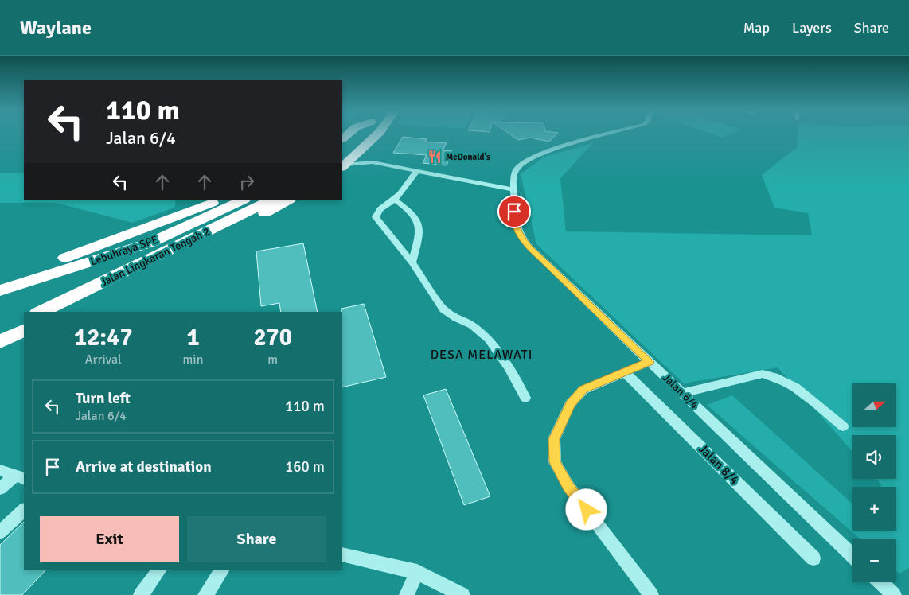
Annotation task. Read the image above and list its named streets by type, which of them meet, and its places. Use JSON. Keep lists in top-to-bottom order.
{
  "streets": {
    "highway": ["Lebuhraya SPE", "Jalan Lingkaran Tengah 2"],
    "street": ["Jalan 6/4", "Jalan 8/4"]
  },
  "districts": ["DESA MELAWATI"],
  "places": {
    "restaurant": ["McDonald's"]
  },
  "north": "right",
  "page": {
    "header": "Waylane",
    "nav": ["Map", "Layers", "Share"],
    "turn": ["110 m", "Jalan 6/4"],
    "eta": [
      "12:47",
      "Arrival",
      "1",
      "min",
      "270",
      "m"
    ],
    "list": [
      {
        "name": "Turn left",
        "note": "Jalan 6/4",
        "value": "110 m"
      },
      {
        "name": "Arrive at destination",
        "value": "160 m"
      }
    ],
    "map_buttons": ["+", "−"],
    "buttons": ["Exit", "Share"]
  }
}
